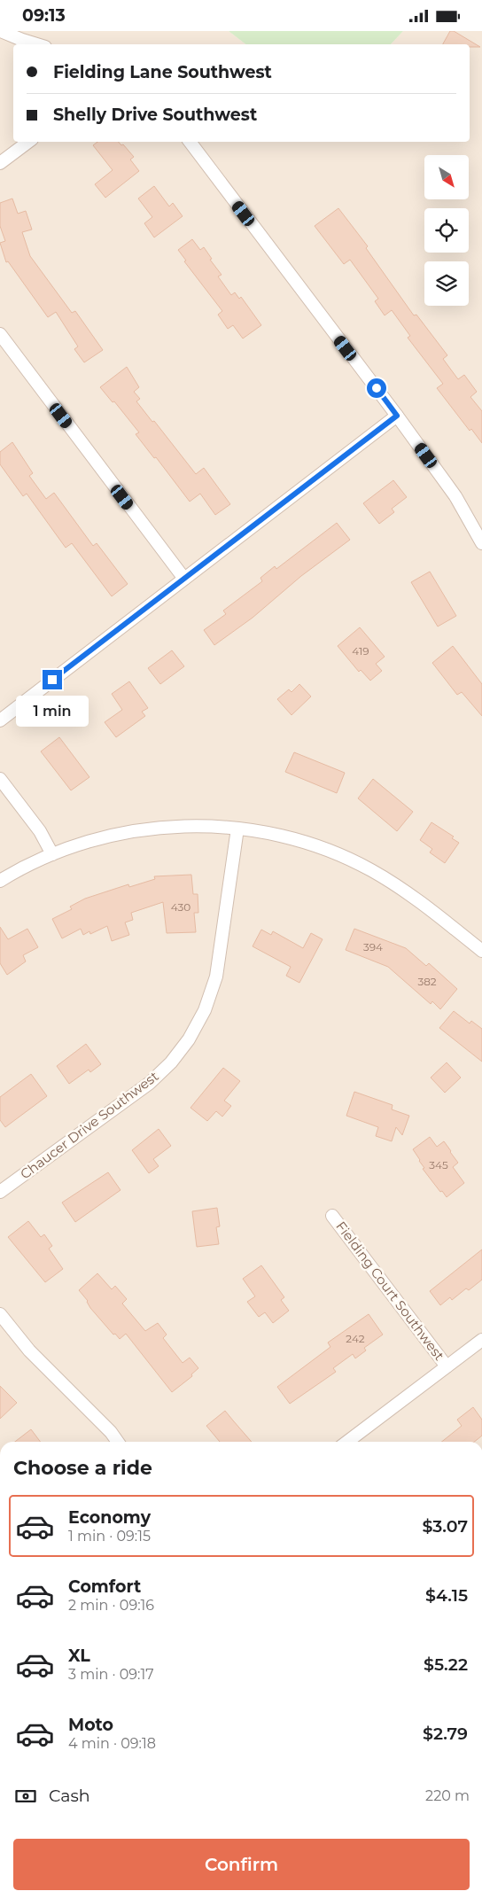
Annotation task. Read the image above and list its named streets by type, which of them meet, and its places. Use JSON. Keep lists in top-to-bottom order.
{
  "streets": {
    "street": ["Chaucer Drive Southwest", "Fielding Court Southwest"]
  },
  "house_numbers": [
    "419",
    "430",
    "394",
    "382",
    "345",
    "242"
  ],
  "north": "bottom right",
  "page": {
    "status": "09:13",
    "banner": ["Fielding Lane Southwest", "Shelly Drive Southwest"],
    "bubble": "1 min",
    "heading": "Choose a ride",
    "list": [
      {
        "name": "Economy",
        "note": "1 min · 09:15",
        "value": "$3.07"
      },
      {
        "name": "Comfort",
        "note": "2 min · 09:16",
        "value": "$4.15"
      },
      {
        "name": "XL",
        "note": "3 min · 09:17",
        "value": "$5.22"
      },
      {
        "name": "Moto",
        "note": "4 min · 09:18",
        "value": "$2.79"
      }
    ],
    "pay": ["Cash", "220 m"],
    "buttons": "Confirm"
  }
}
